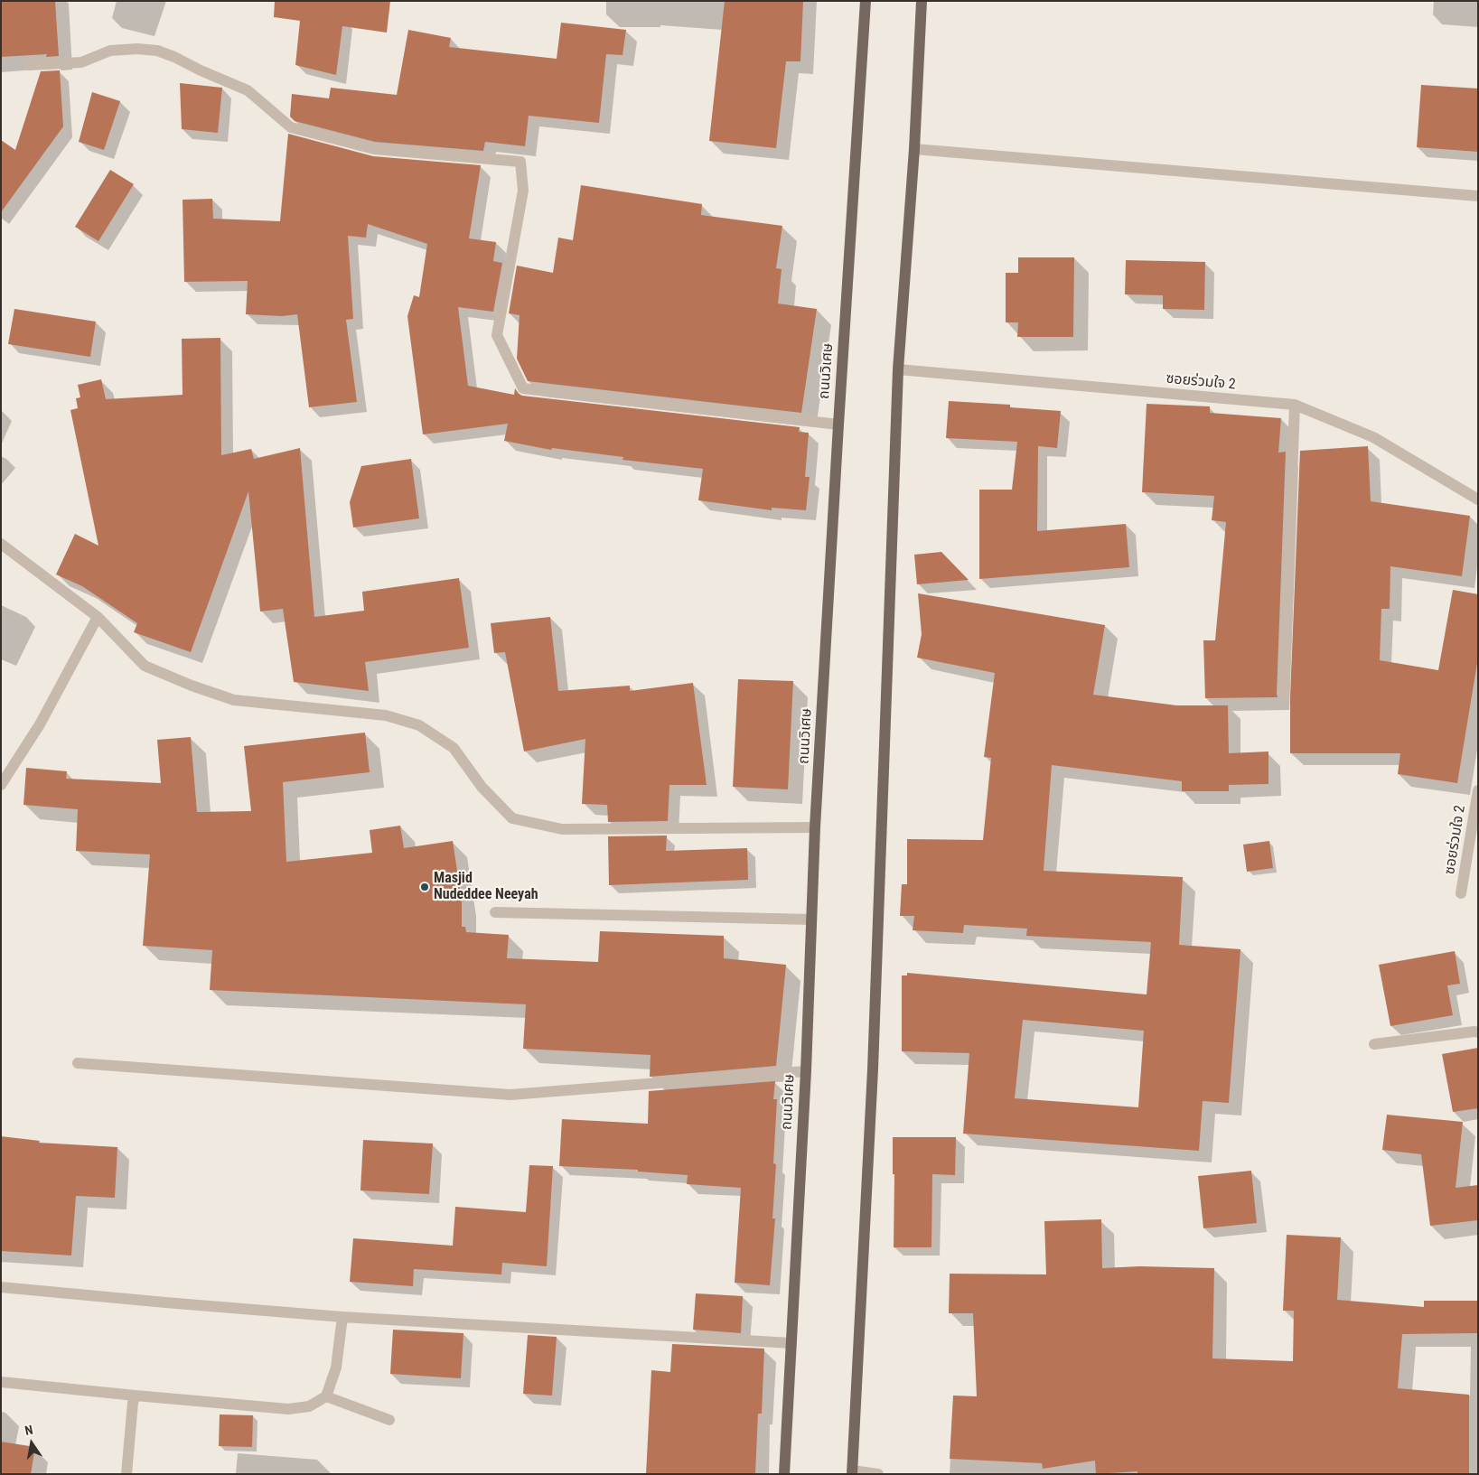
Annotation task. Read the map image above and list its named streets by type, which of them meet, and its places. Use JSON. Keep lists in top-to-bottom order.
{
  "streets": {
    "main road": ["ถนนวิเศษ"],
    "street": ["ซอยร่วมใจ 2"]
  },
  "places": ["Masjid Nudeddee Neeyah"],
  "north": "top"
}
